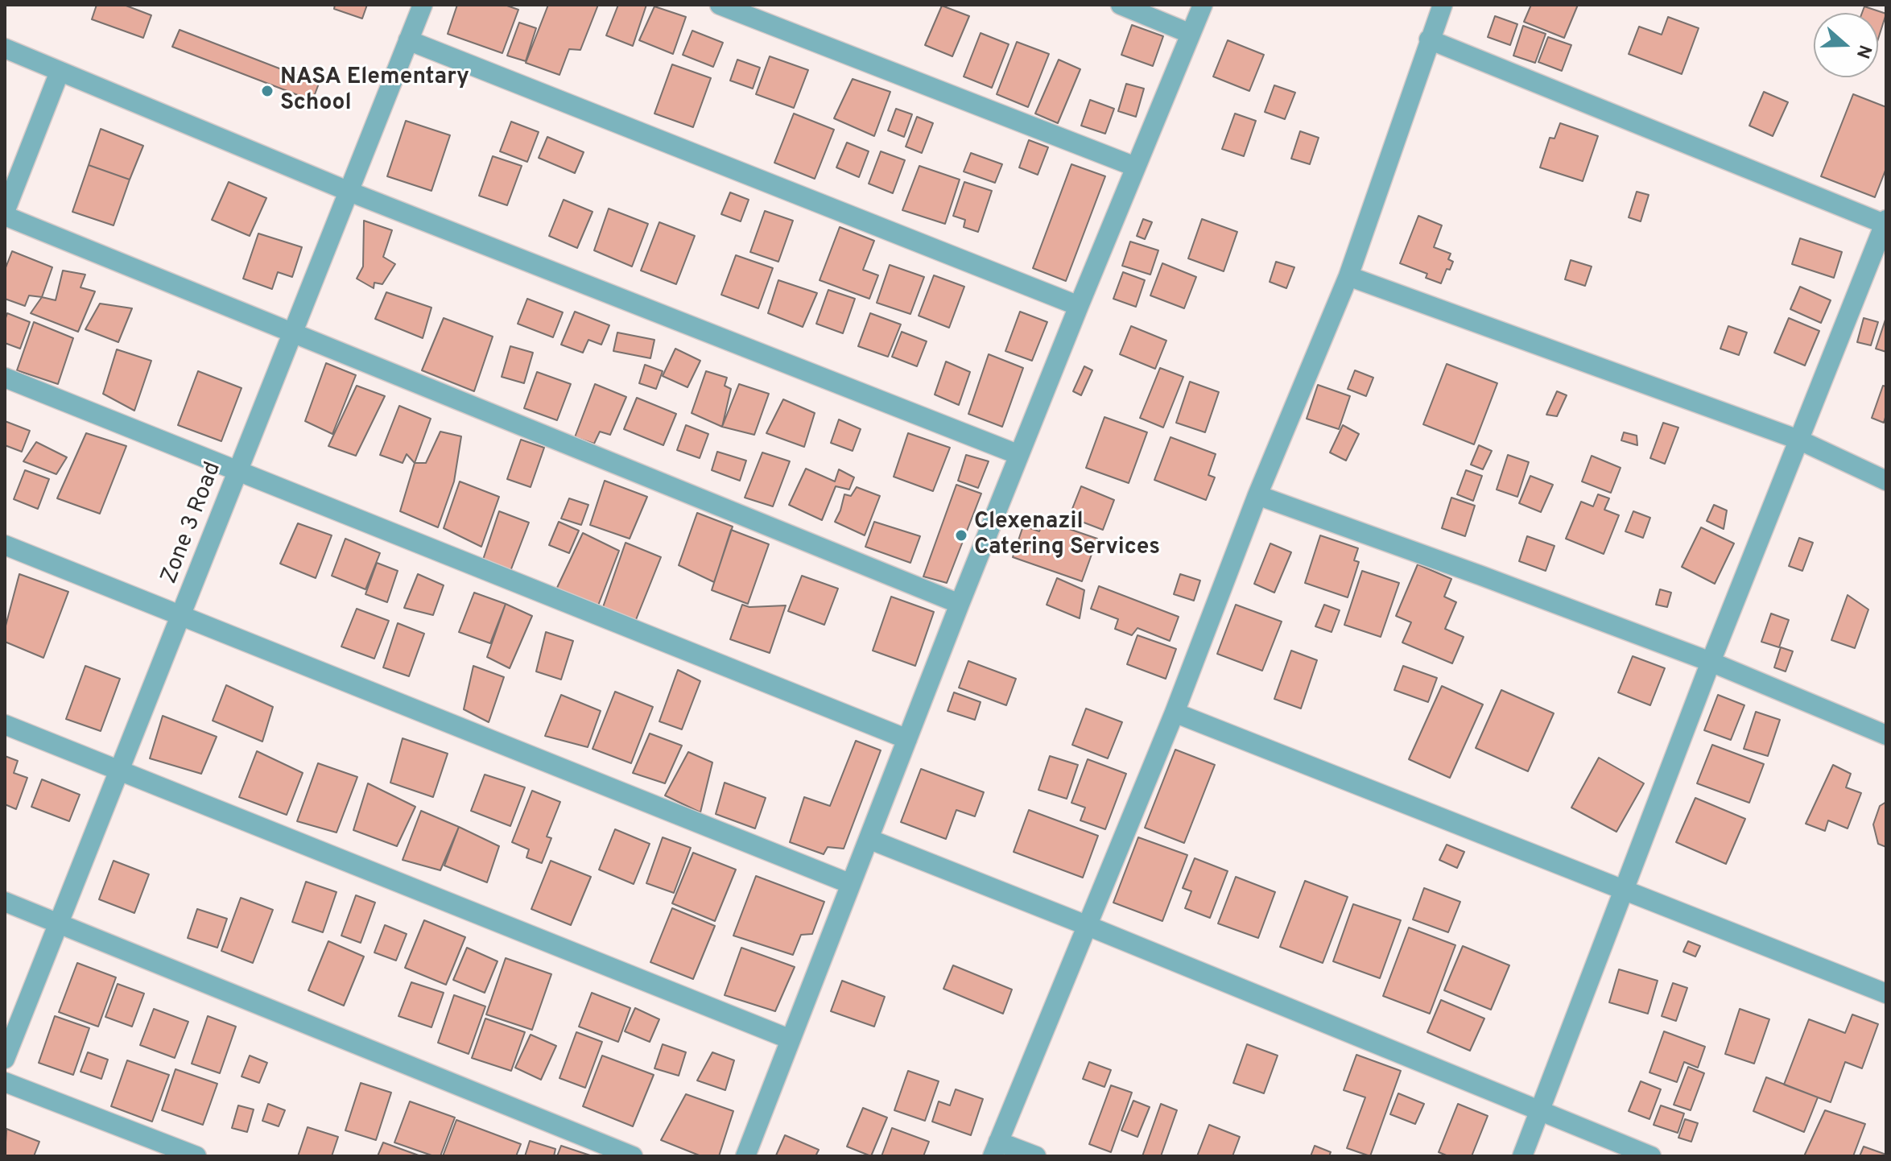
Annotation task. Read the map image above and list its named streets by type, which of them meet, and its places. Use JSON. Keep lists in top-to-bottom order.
{
  "streets": {
    "street": ["Zone 3 Road"]
  },
  "places": ["NASA Elementary School", "Clexenazil Catering Services"],
  "north": "right"
}
